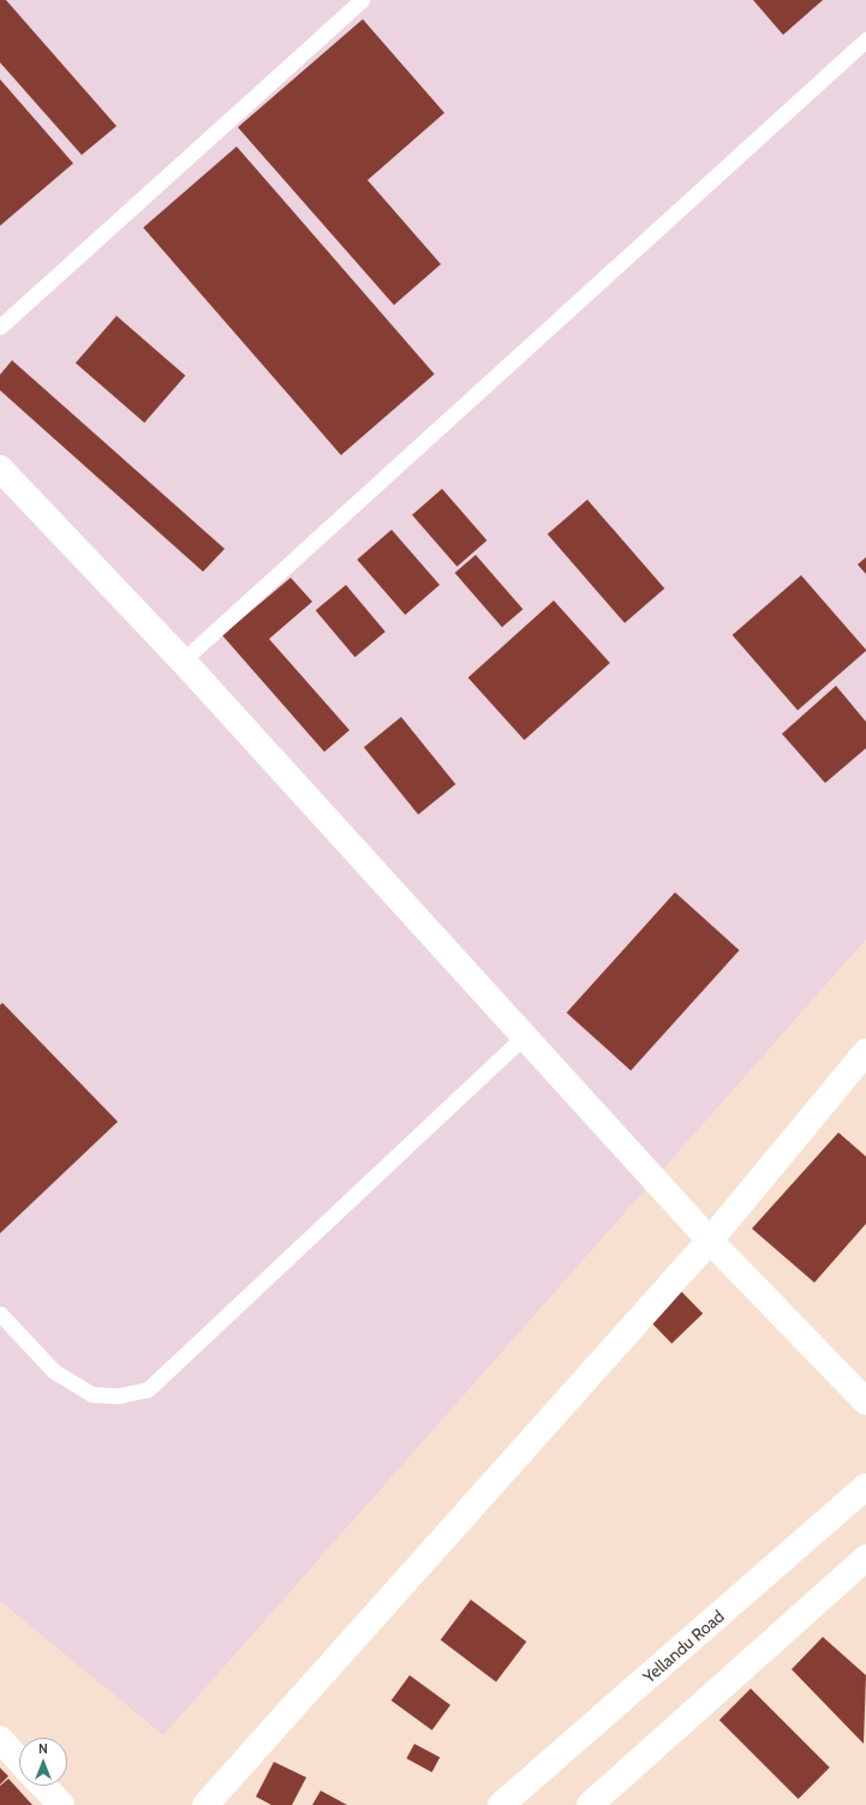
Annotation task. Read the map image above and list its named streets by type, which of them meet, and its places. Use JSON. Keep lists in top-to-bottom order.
{
  "streets": {
    "street": ["Yellandu Road"]
  },
  "north": "top"
}
